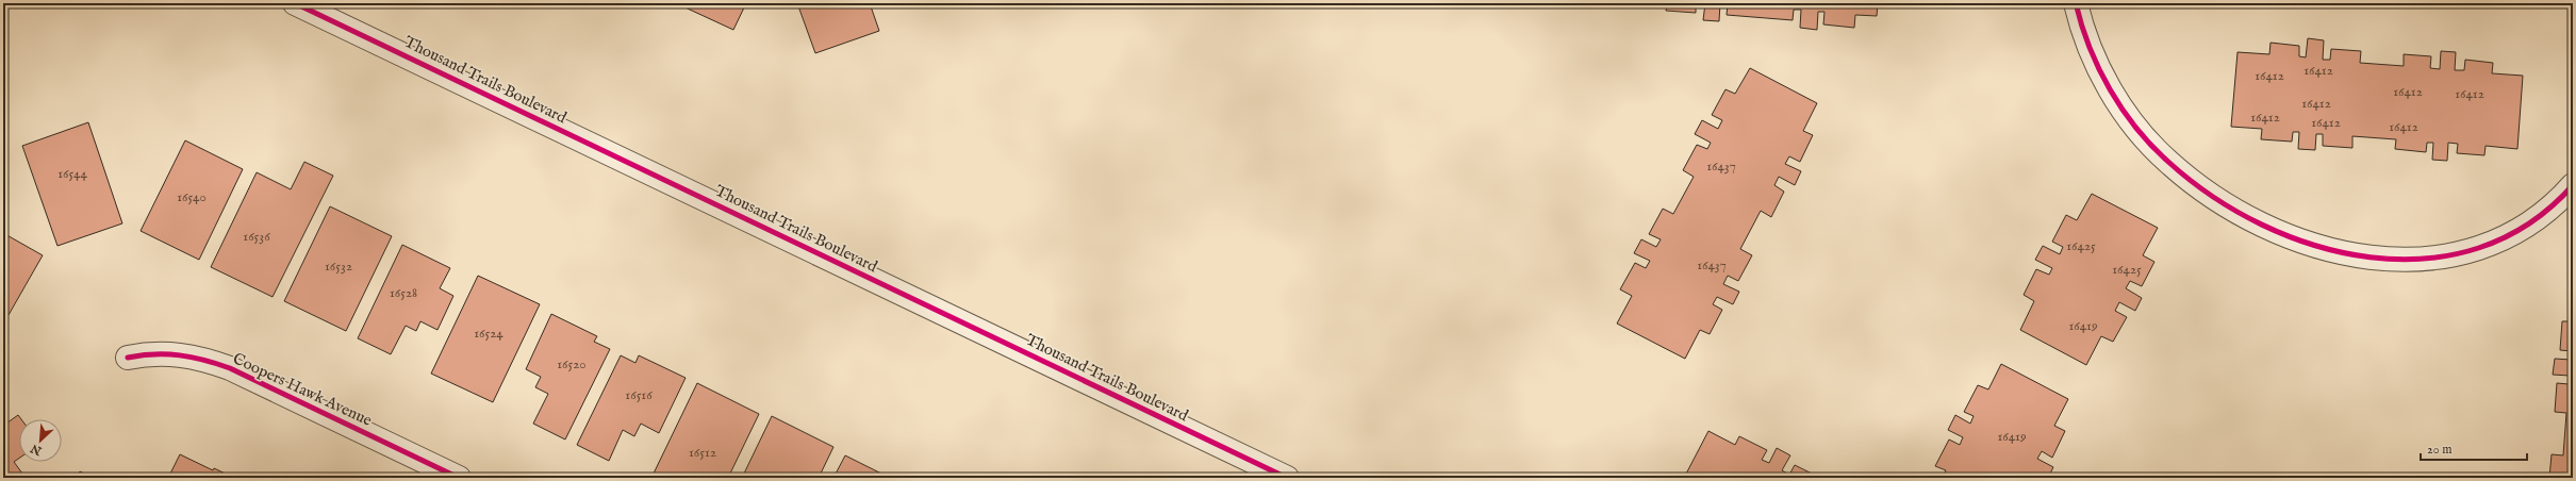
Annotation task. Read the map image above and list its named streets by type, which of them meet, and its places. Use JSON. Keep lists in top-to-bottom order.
{
  "streets": {
    "street": ["Thousand Trails Boulevard", "Coopers Hawk Avenue"]
  },
  "house_numbers": [
    "16412",
    "16412",
    "16412",
    "16412",
    "16412",
    "16412",
    "16412",
    "16412",
    "16437",
    "16544",
    "16540",
    "16536",
    "16425",
    "16437",
    "16532",
    "16425",
    "16528",
    "16419",
    "16524",
    "16520",
    "16516",
    "16419",
    "16512"
  ],
  "scale_bar": "20 m",
  "north": "bottom left"
}
